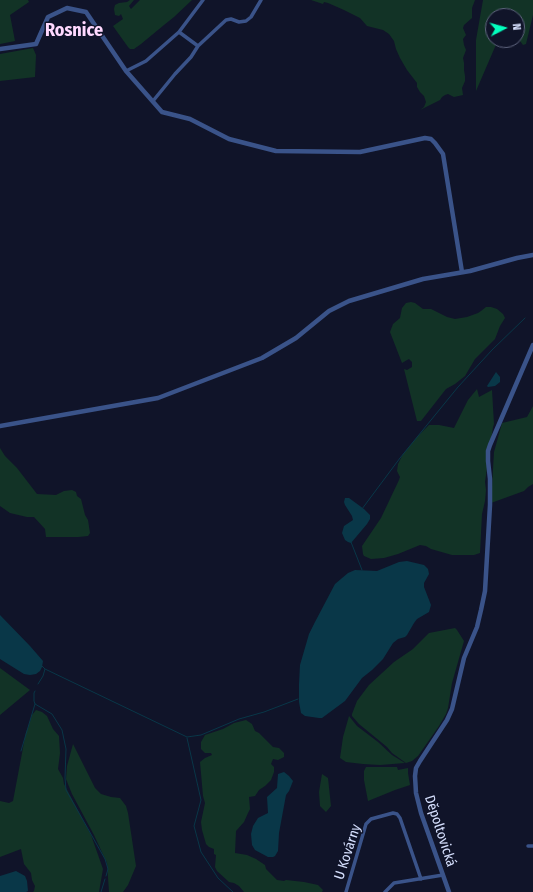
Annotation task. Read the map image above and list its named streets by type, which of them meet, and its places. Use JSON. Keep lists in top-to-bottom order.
{
  "streets": {
    "street": ["Děpoltovická", "U Kovárny"]
  },
  "districts": ["Rosnice"],
  "north": "right"
}
